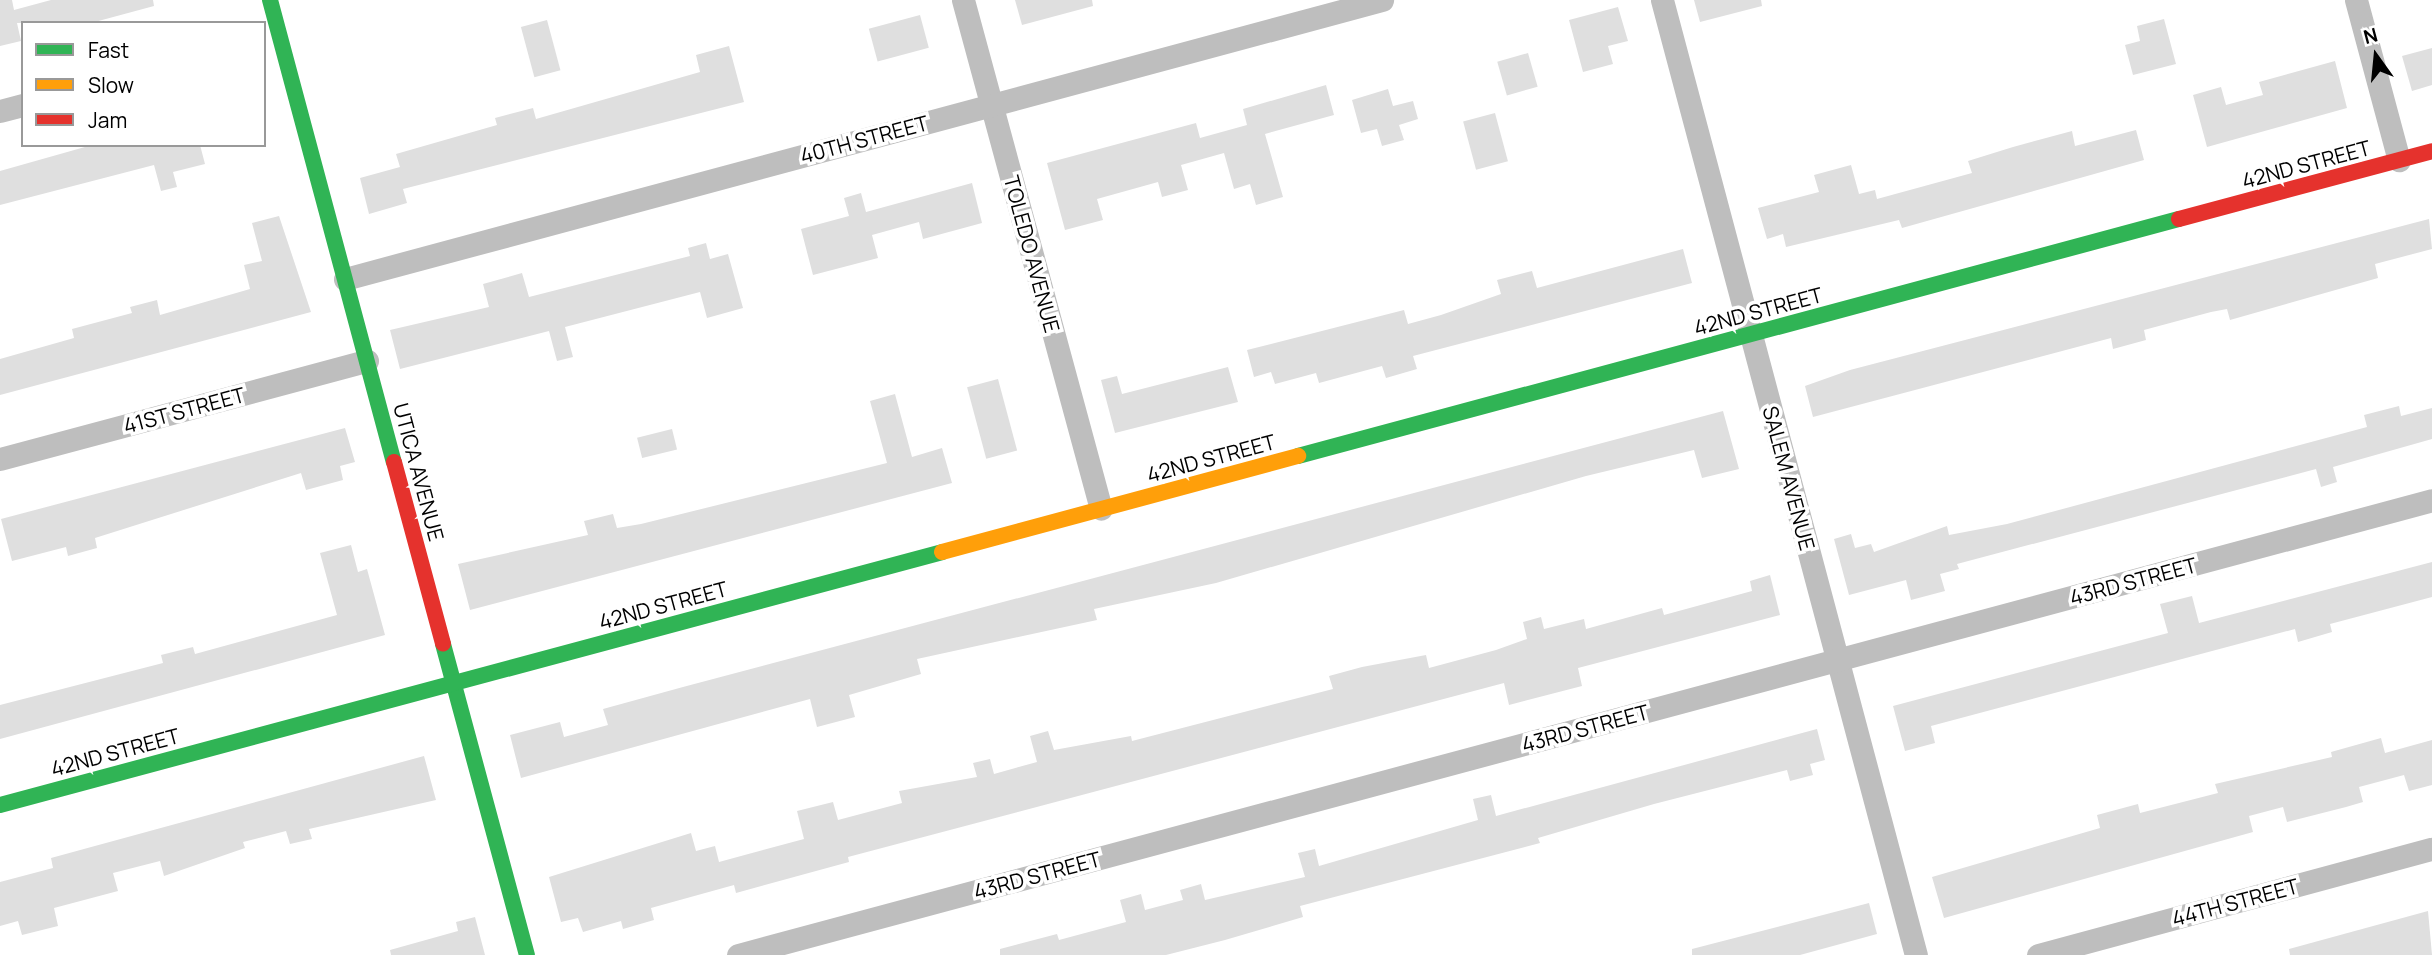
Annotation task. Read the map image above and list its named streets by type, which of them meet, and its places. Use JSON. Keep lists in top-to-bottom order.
{
  "streets": {
    "street": [
      "40TH STREET",
      "42ND STREET",
      "TOLEDO AVENUE",
      "41ST STREET",
      "UTICA AVENUE",
      "SALEM AVENUE",
      "43RD STREET",
      "44TH STREET"
    ]
  },
  "crossings": [
    ["40TH STREET", "TOLEDO AVENUE"],
    ["40TH STREET", "UTICA AVENUE"],
    ["42ND STREET", "TOLEDO AVENUE"],
    ["42ND STREET", "UTICA AVENUE"],
    ["42ND STREET", "SALEM AVENUE"],
    ["41ST STREET", "UTICA AVENUE"],
    ["SALEM AVENUE", "43RD STREET"]
  ],
  "legend": ["Fast", "Slow", "Jam"],
  "north": "top"
}
